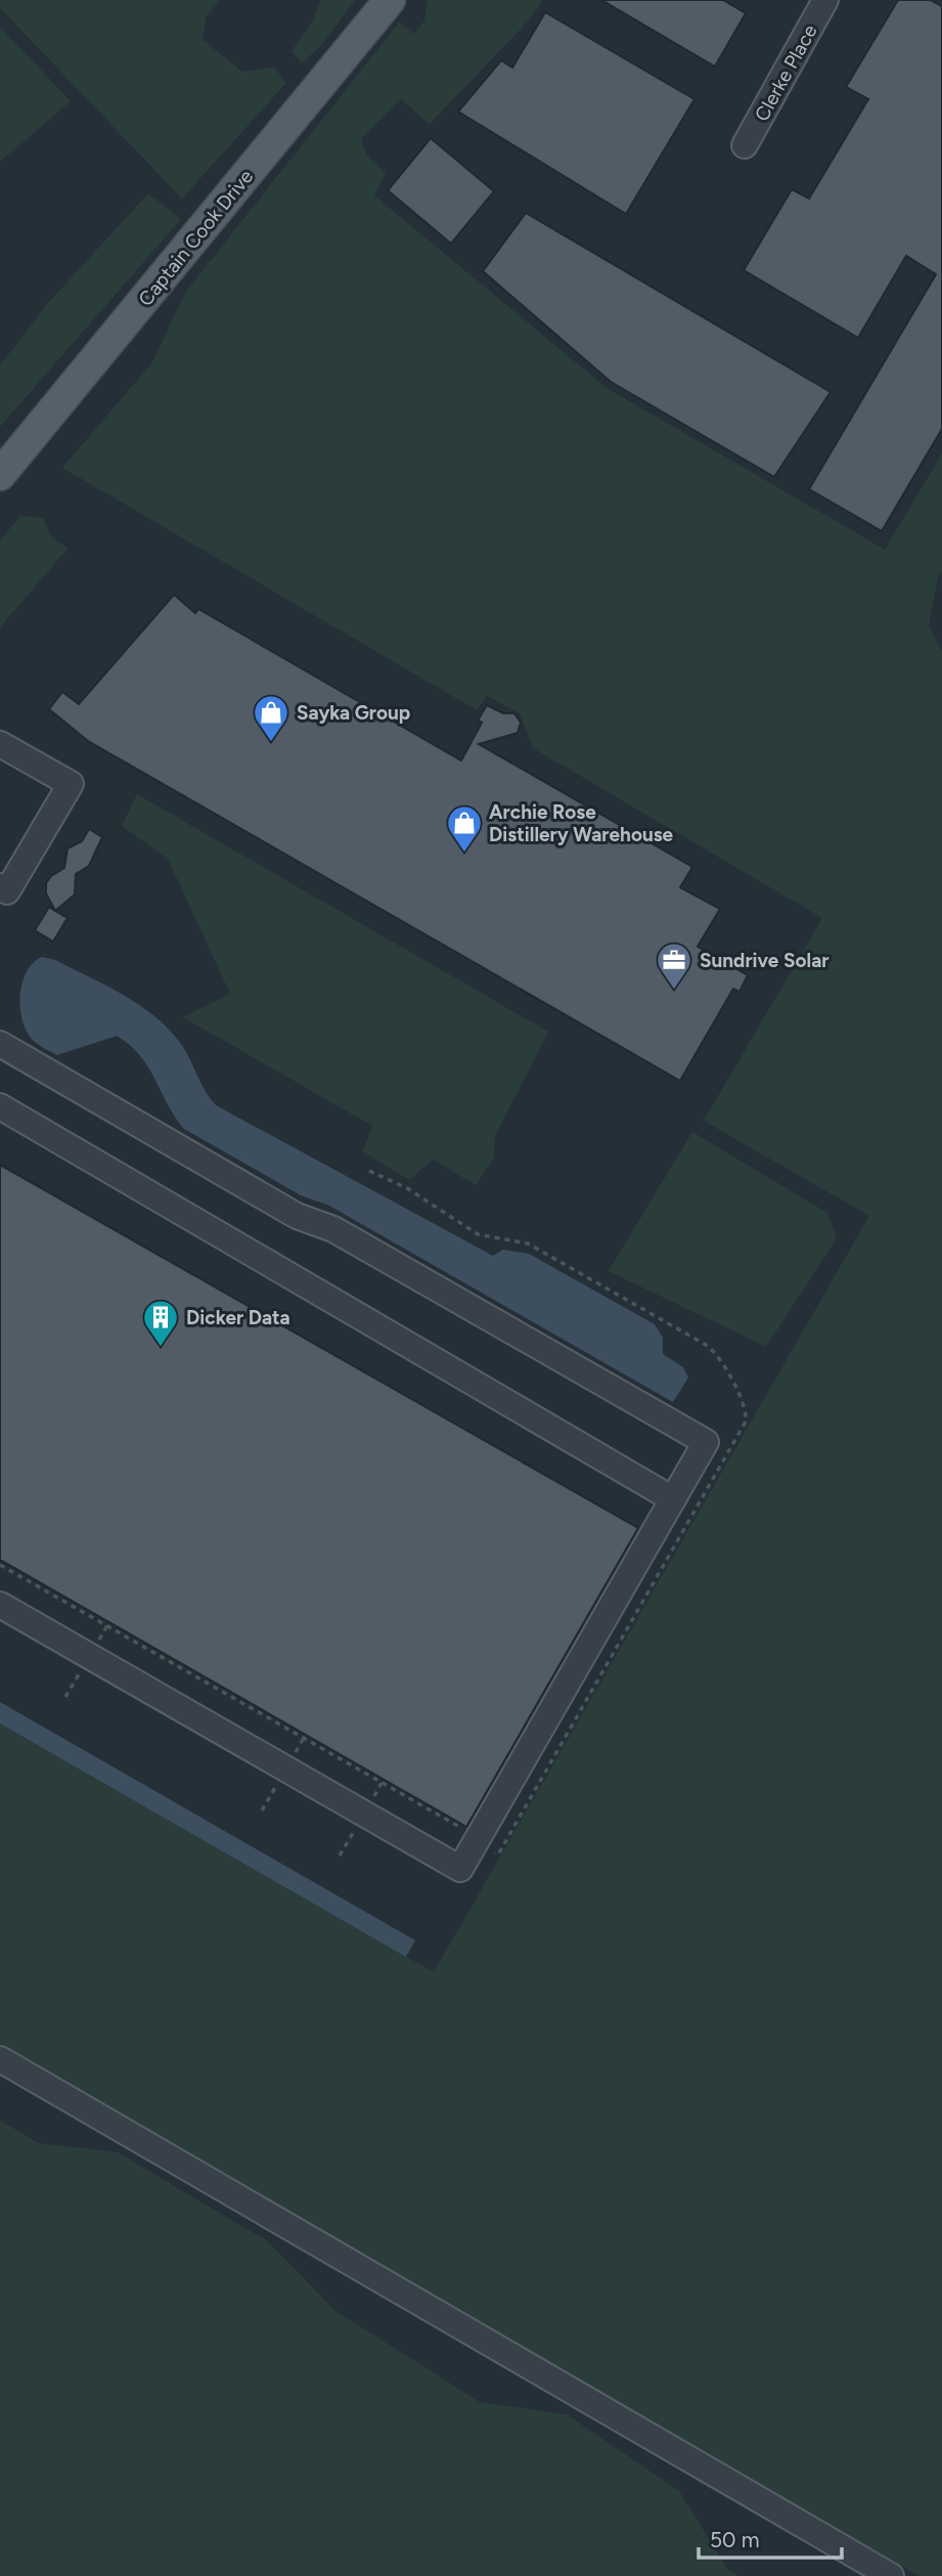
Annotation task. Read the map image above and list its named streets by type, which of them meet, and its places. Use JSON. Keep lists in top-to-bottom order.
{
  "streets": {
    "main road": ["Captain Cook Drive"],
    "street": ["Clerke Place"]
  },
  "places": {
    "shop": ["Sayka Group", "Archie Rose Distillery Warehouse"],
    "office": ["Sundrive Solar"],
    "building": ["Dicker Data"]
  },
  "scale_bar": "50 m"
}
